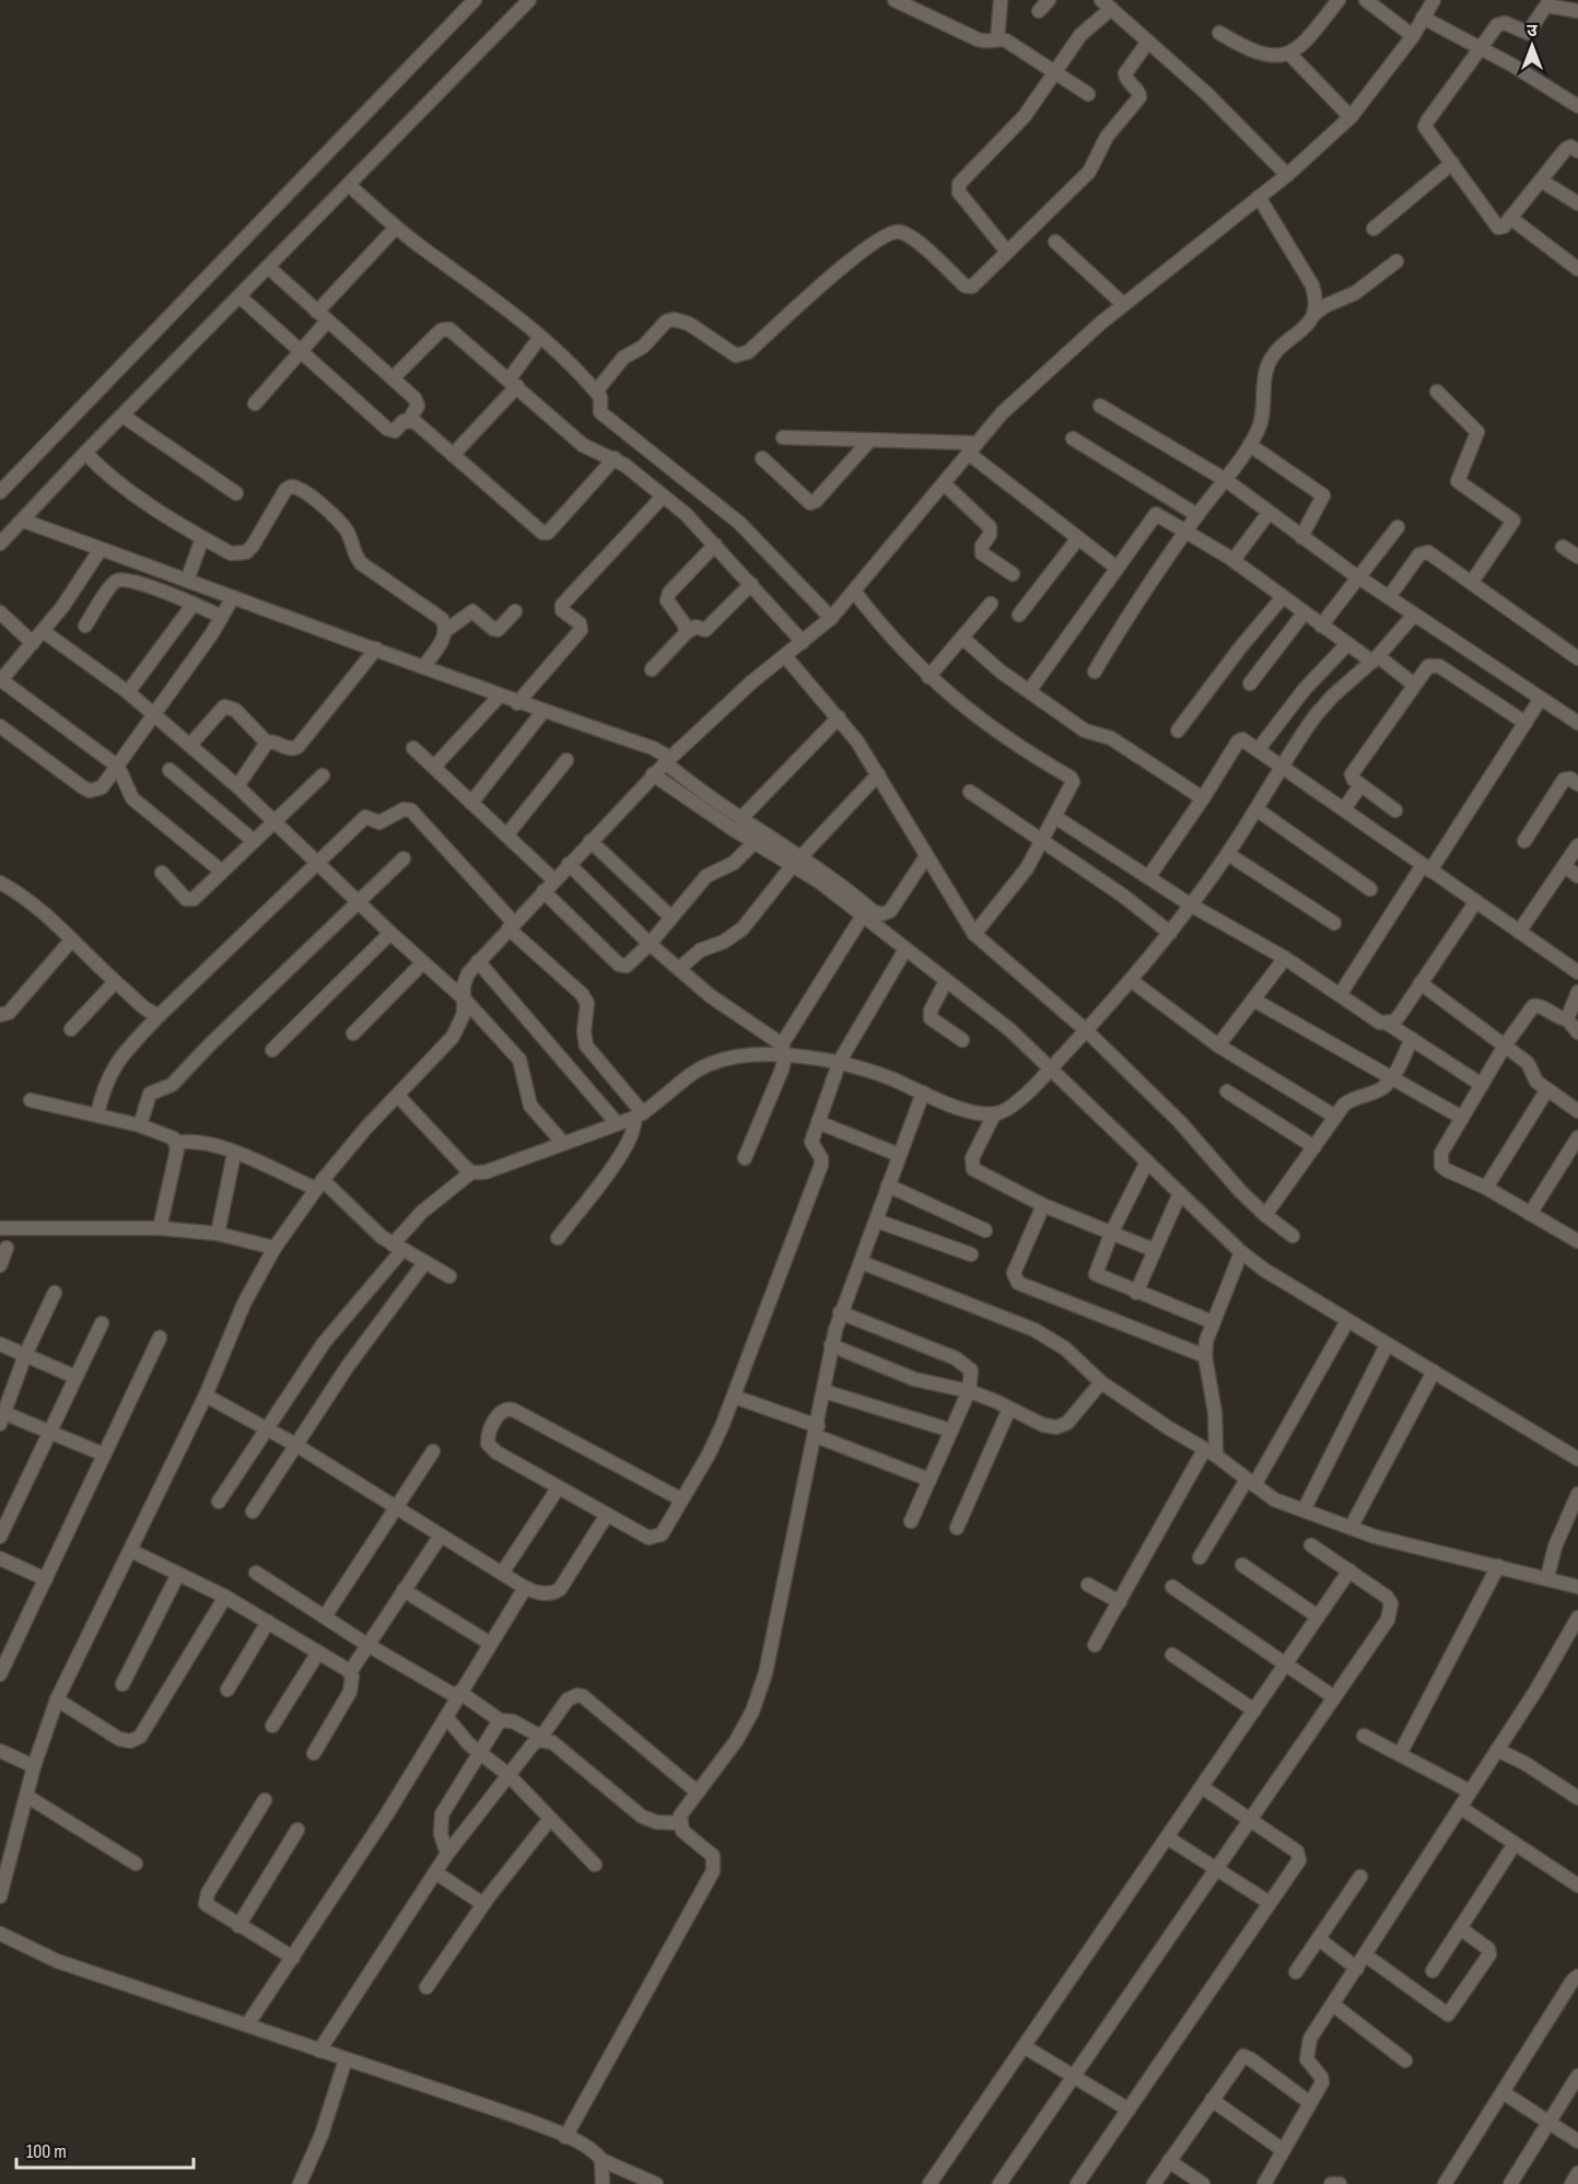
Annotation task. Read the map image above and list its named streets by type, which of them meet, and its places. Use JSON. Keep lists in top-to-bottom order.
{
  "scale_bar": "100 m",
  "north": "top"
}
